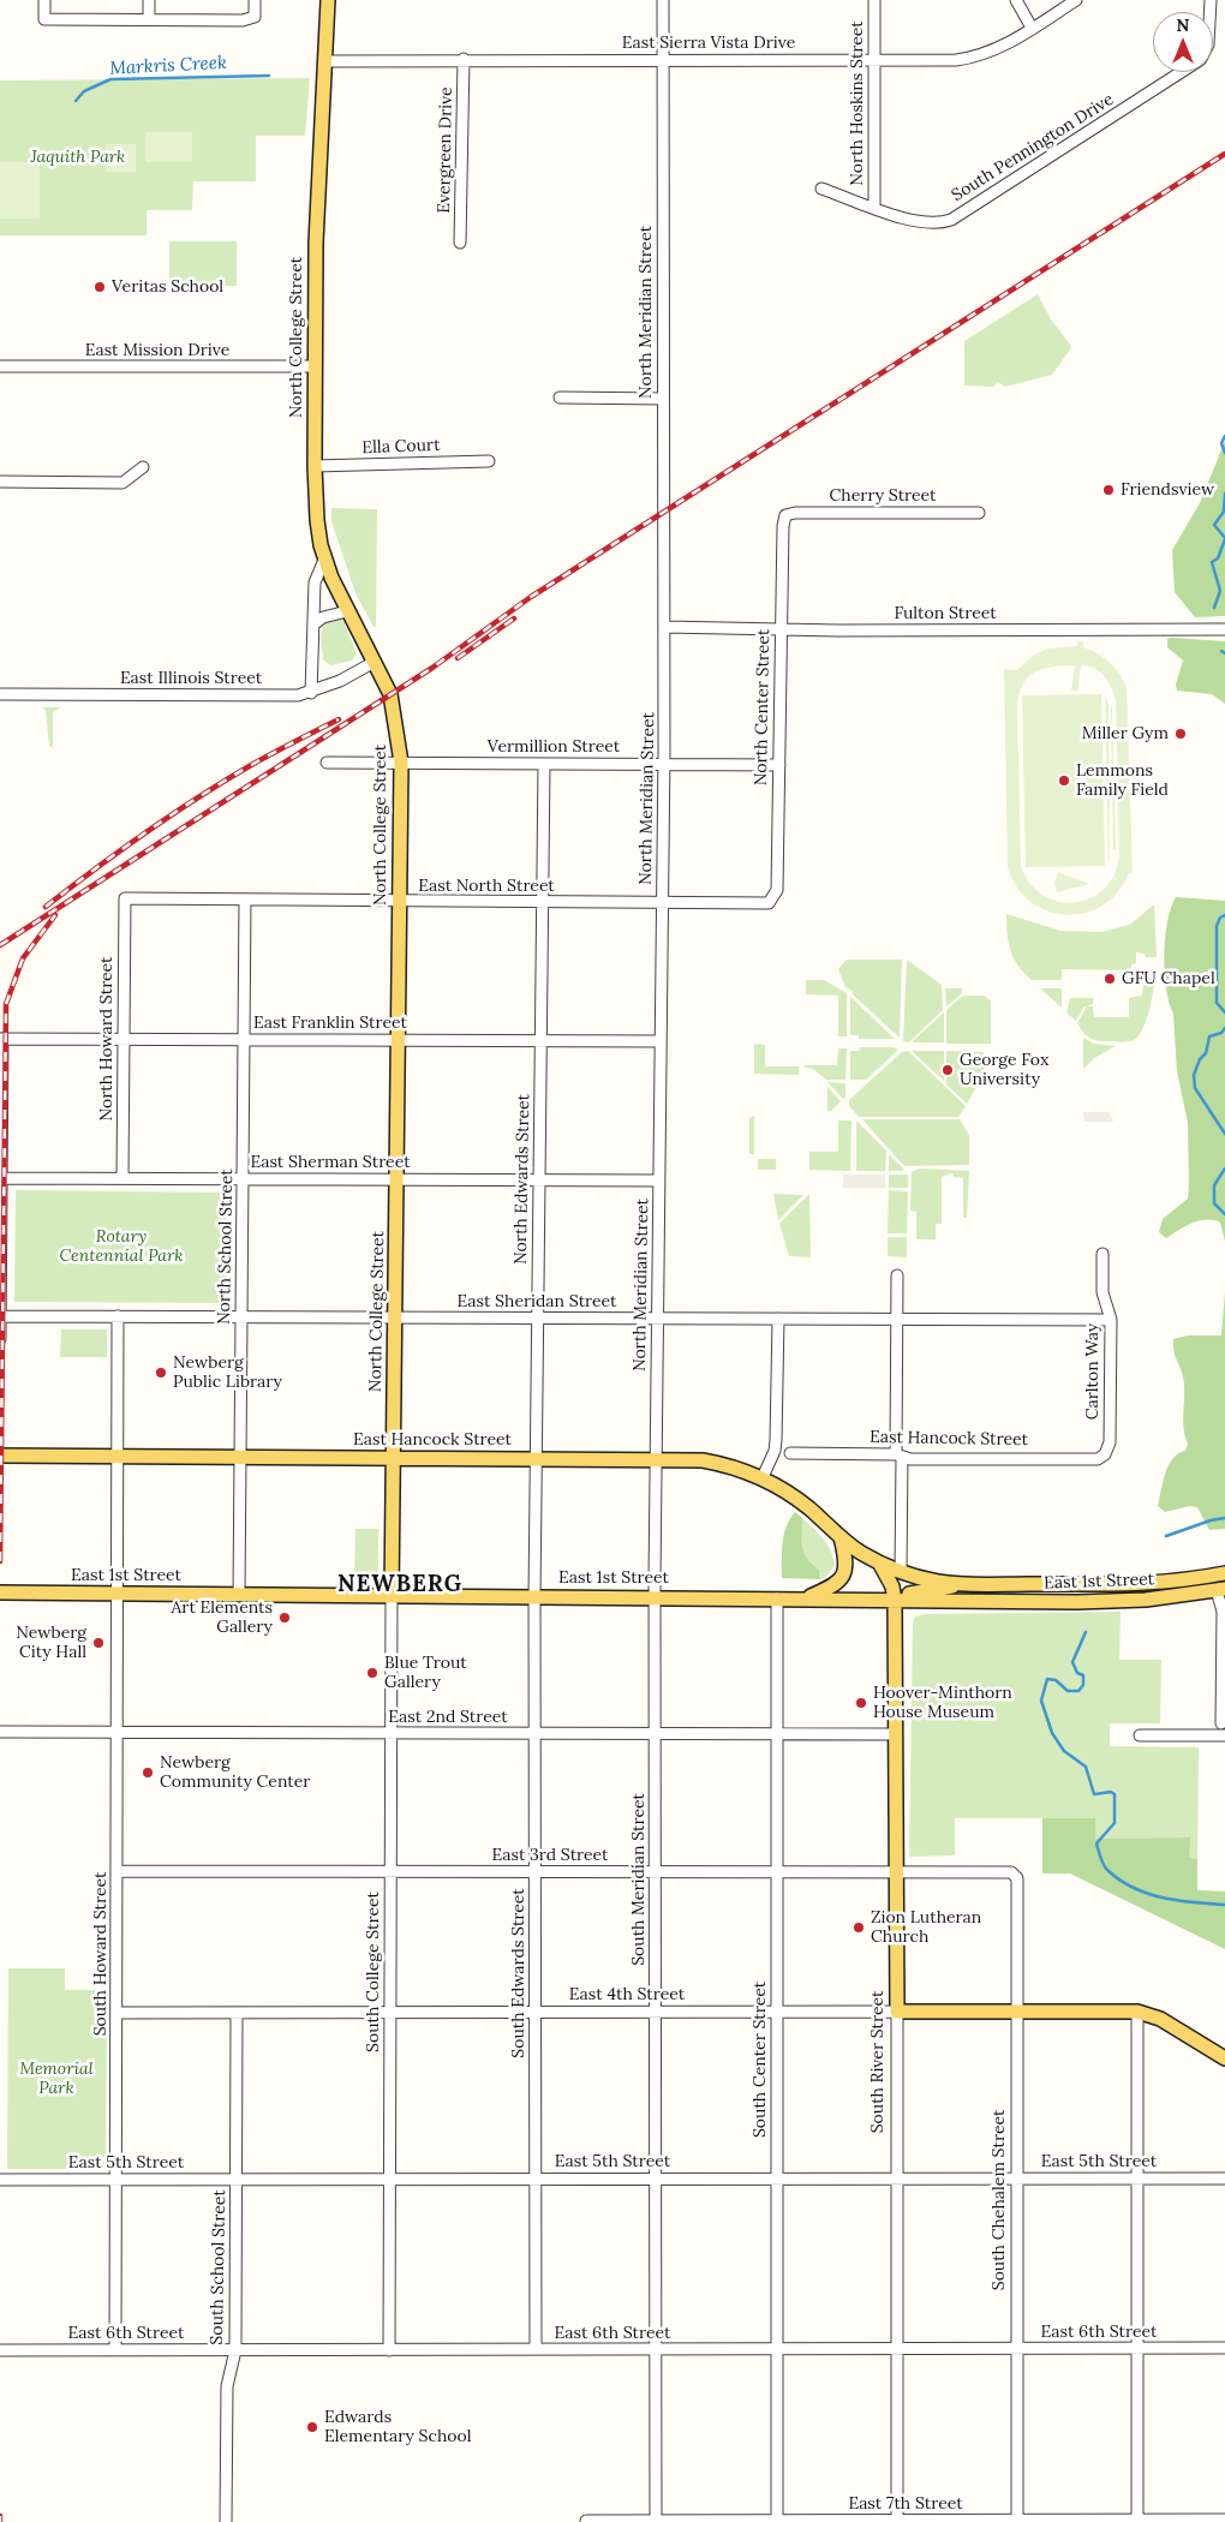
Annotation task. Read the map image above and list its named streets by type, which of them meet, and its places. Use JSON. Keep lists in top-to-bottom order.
{
  "streets": {
    "main road": [
      "North College Street",
      "East Hancock Street",
      "East 1st Street",
      "East 4th Street",
      "South River Street"
    ],
    "street": [
      "East Sierra Vista Drive",
      "North Hoskins Street",
      "South Pennington Drive",
      "Evergreen Drive",
      "North Meridian Street",
      "East Mission Drive",
      "Ella Court",
      "Cherry Street",
      "Fulton Street",
      "East Illinois Street",
      "North Center Street",
      "Vermillion Street",
      "East North Street",
      "East Franklin Street",
      "North Howard Street",
      "East Sherman Street",
      "North Edwards Street",
      "North School Street",
      "East Sheridan Street",
      "Carlton Way",
      "East 2nd Street",
      "East 3rd Street",
      "South Meridian Street",
      "South Howard Street",
      "South College Street",
      "South Edwards Street",
      "South Center Street",
      "East 5th Street",
      "South Chehalem Street",
      "South School Street",
      "East 6th Street",
      "East 7th Street"
    ]
  },
  "crossings": [
    ["East Sierra Vista Drive", "North Hoskins Street"],
    ["East Sierra Vista Drive", "Evergreen Drive"],
    ["East Sierra Vista Drive", "North Meridian Street"],
    ["East Sierra Vista Drive", "North College Street"],
    ["North Hoskins Street", "South Pennington Drive"],
    ["North Meridian Street", "Fulton Street"],
    ["North Meridian Street", "Vermillion Street"],
    ["North Meridian Street", "East North Street"],
    ["North Meridian Street", "East Franklin Street"],
    ["North Meridian Street", "East Sherman Street"],
    ["North Meridian Street", "East Sheridan Street"],
    ["North Meridian Street", "East Hancock Street"],
    ["North Meridian Street", "East 1st Street"],
    ["North Meridian Street", "South Meridian Street"],
    ["North College Street", "East Mission Drive"],
    ["North College Street", "Ella Court"],
    ["North College Street", "East Illinois Street"],
    ["North College Street", "Vermillion Street"],
    ["North College Street", "East North Street"],
    ["North College Street", "East Franklin Street"],
    ["North College Street", "East Sherman Street"],
    ["North College Street", "East Sheridan Street"],
    ["North College Street", "East Hancock Street"],
    ["North College Street", "East 1st Street"],
    ["North College Street", "South College Street"],
    ["Cherry Street", "North Center Street"],
    ["Fulton Street", "North Center Street"],
    ["North Center Street", "Vermillion Street"],
    ["North Center Street", "East North Street"],
    ["Vermillion Street", "North Edwards Street"],
    ["East North Street", "North Howard Street"],
    ["East North Street", "North Edwards Street"],
    ["East North Street", "North School Street"],
    ["East Franklin Street", "North Howard Street"],
    ["East Franklin Street", "North Edwards Street"],
    ["East Franklin Street", "North School Street"],
    ["North Howard Street", "East Sherman Street"],
    ["East Sherman Street", "North Edwards Street"],
    ["East Sherman Street", "North School Street"],
    ["North Edwards Street", "East Sheridan Street"],
    ["North Edwards Street", "East Hancock Street"],
    ["North Edwards Street", "East 1st Street"],
    ["North Edwards Street", "South Edwards Street"],
    ["North School Street", "East Sheridan Street"],
    ["North School Street", "East Hancock Street"],
    ["North School Street", "East 1st Street"],
    ["East Sheridan Street", "Carlton Way"],
    ["Carlton Way", "East Hancock Street"],
    ["East Hancock Street", "East 1st Street"],
    ["East 1st Street", "South Meridian Street"],
    ["East 1st Street", "South Howard Street"],
    ["East 1st Street", "South College Street"],
    ["East 1st Street", "South Edwards Street"],
    ["East 1st Street", "South Center Street"],
    ["East 1st Street", "South River Street"],
    ["East 2nd Street", "South Meridian Street"],
    ["East 2nd Street", "South Howard Street"],
    ["East 2nd Street", "South College Street"],
    ["East 2nd Street", "South Edwards Street"],
    ["East 2nd Street", "South Center Street"],
    ["East 2nd Street", "South River Street"],
    ["East 3rd Street", "South Meridian Street"],
    ["East 3rd Street", "South Howard Street"],
    ["East 3rd Street", "South College Street"],
    ["East 3rd Street", "South Edwards Street"],
    ["East 3rd Street", "South Center Street"],
    ["East 3rd Street", "South River Street"],
    ["East 3rd Street", "South Chehalem Street"],
    ["South Meridian Street", "East 4th Street"],
    ["South Meridian Street", "East 5th Street"],
    ["South Meridian Street", "East 6th Street"],
    ["South Meridian Street", "East 7th Street"],
    ["South Howard Street", "East 4th Street"],
    ["South Howard Street", "East 5th Street"],
    ["South Howard Street", "East 6th Street"],
    ["South College Street", "East 4th Street"],
    ["South College Street", "East 5th Street"],
    ["South College Street", "East 6th Street"],
    ["South Edwards Street", "East 4th Street"],
    ["South Edwards Street", "East 5th Street"],
    ["South Edwards Street", "East 6th Street"],
    ["East 4th Street", "South Center Street"],
    ["East 4th Street", "South River Street"],
    ["East 4th Street", "South Chehalem Street"],
    ["East 4th Street", "South School Street"],
    ["South Center Street", "East 5th Street"],
    ["South Center Street", "East 6th Street"],
    ["South Center Street", "East 7th Street"],
    ["South River Street", "East 5th Street"],
    ["South River Street", "East 6th Street"],
    ["South River Street", "East 7th Street"],
    ["East 5th Street", "South Chehalem Street"],
    ["East 5th Street", "South School Street"],
    ["South Chehalem Street", "East 6th Street"],
    ["South Chehalem Street", "East 7th Street"],
    ["South School Street", "East 6th Street"]
  ],
  "districts": ["NEWBERG"],
  "water": ["Markris Creek"],
  "parks": ["Jaquith Park", "Rotary Centennial Park", "Memorial Park"],
  "places": [
    "Veritas School",
    "Friendsview",
    "Miller Gym",
    "Lemmons Family Field",
    "GFU Chapel",
    "George Fox University",
    "Newberg Public Library",
    "Art Elements Gallery",
    "Newberg City Hall",
    "Blue Trout Gallery",
    "Hoover-Minthorn House Museum",
    "Newberg Community Center",
    "Zion Lutheran Church",
    "Edwards Elementary School"
  ],
  "north": "top"
}
